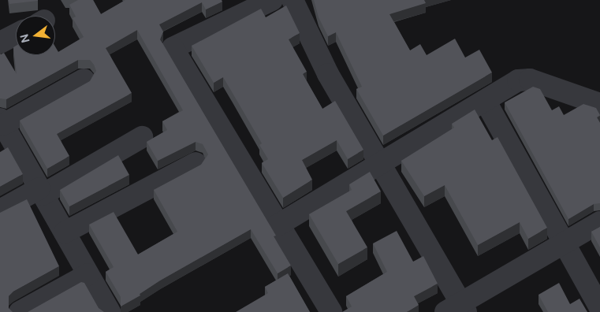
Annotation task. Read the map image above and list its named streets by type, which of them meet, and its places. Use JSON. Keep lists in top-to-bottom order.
{
  "north": "left"
}
